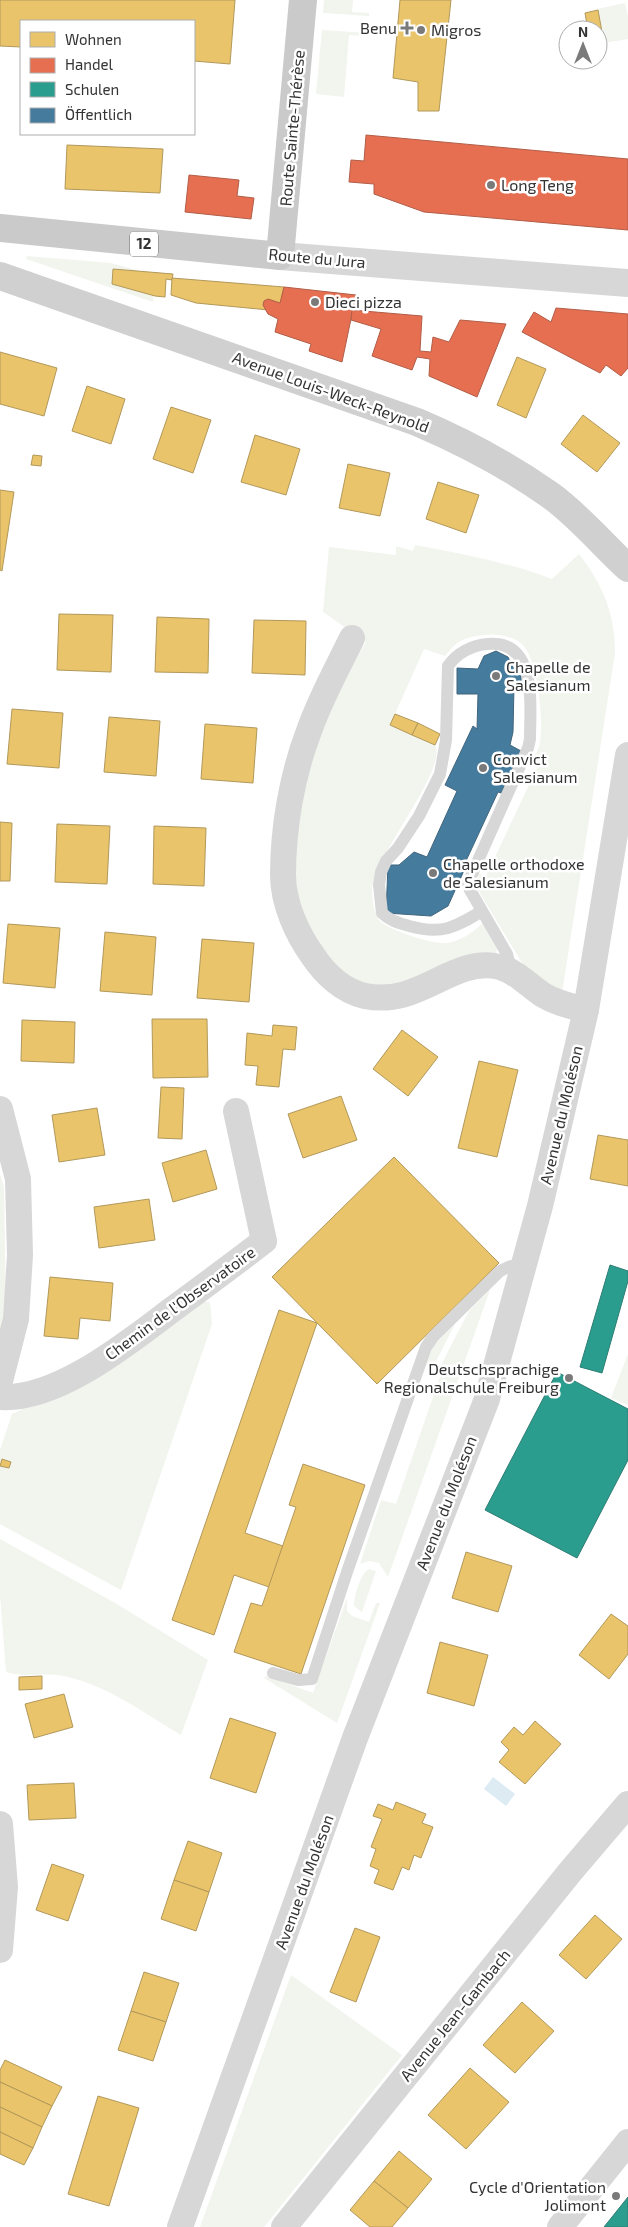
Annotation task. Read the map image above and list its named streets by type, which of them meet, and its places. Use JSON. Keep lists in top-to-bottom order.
{
  "streets": {
    "main road": [
      "Route Sainte-Thérèse",
      "12",
      "Route du Jura",
      "Avenue Louis-Weck-Reynold"
    ],
    "street": ["Avenue du Moléson", "Chemin de l'Observatoire", "Avenue Jean-Gambach"]
  },
  "crossings": [
    ["Route Sainte-Thérèse", "Route du Jura"]
  ],
  "places": {
    "health": ["Benu"],
    "other": [
      "Migros",
      "Long Teng",
      "Dieci pizza",
      "Chapelle de Salesianum",
      "Convict Salesianum",
      "Chapelle orthodoxe de Salesianum",
      "Deutschsprachige Regionalschule Freiburg",
      "Cycle d'Orientation Jolimont"
    ]
  },
  "legend": [
    "Wohnen",
    "Handel",
    "Schulen",
    "Öffentlich"
  ],
  "north": "top"
}
